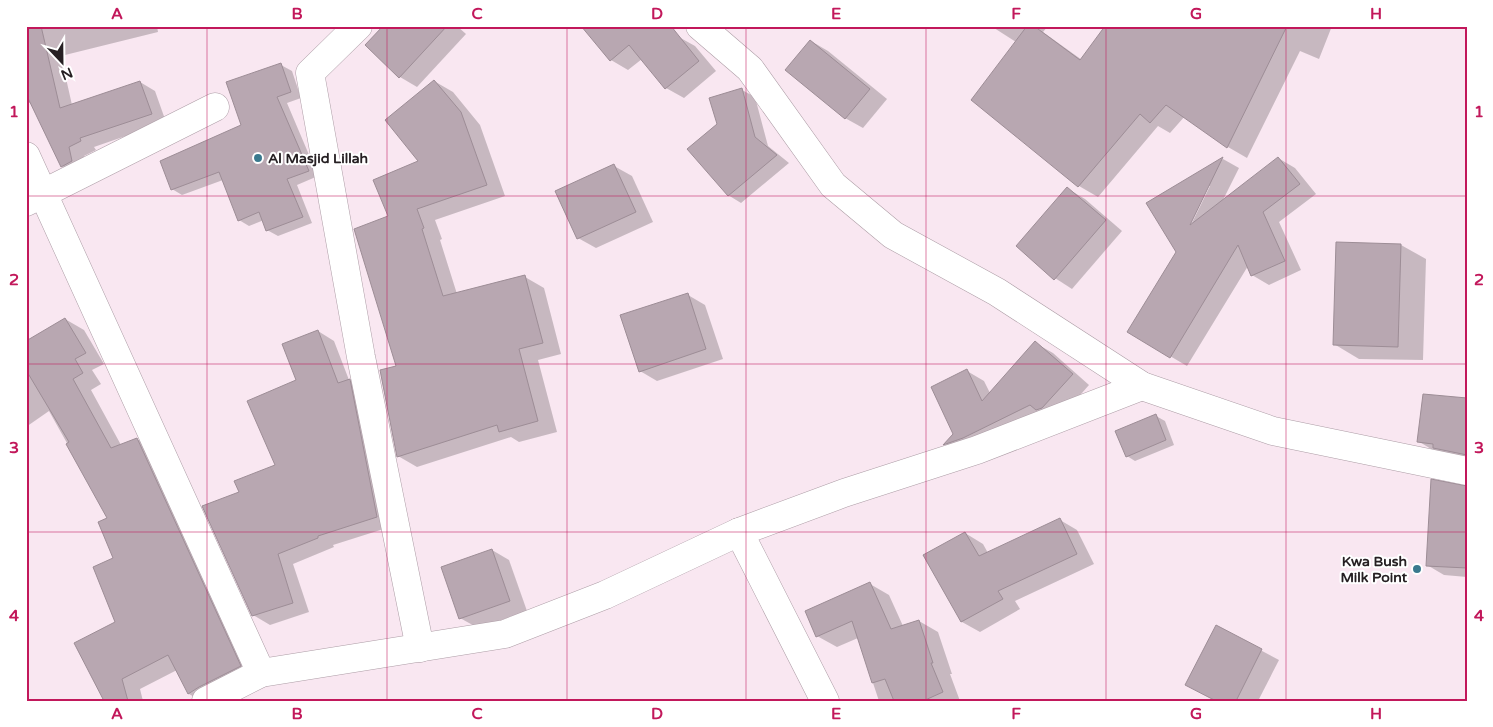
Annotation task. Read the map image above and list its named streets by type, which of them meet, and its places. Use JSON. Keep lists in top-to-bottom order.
{
  "places": ["Al Masjid Lillah", "Kwa Bush Milk Point"],
  "north": "bottom",
  "grid": {
    "columns": [
      "A",
      "B",
      "C",
      "D",
      "E",
      "F",
      "G",
      "H"
    ],
    "rows": [
      "1",
      "2",
      "3",
      "4"
    ]
  }
}
